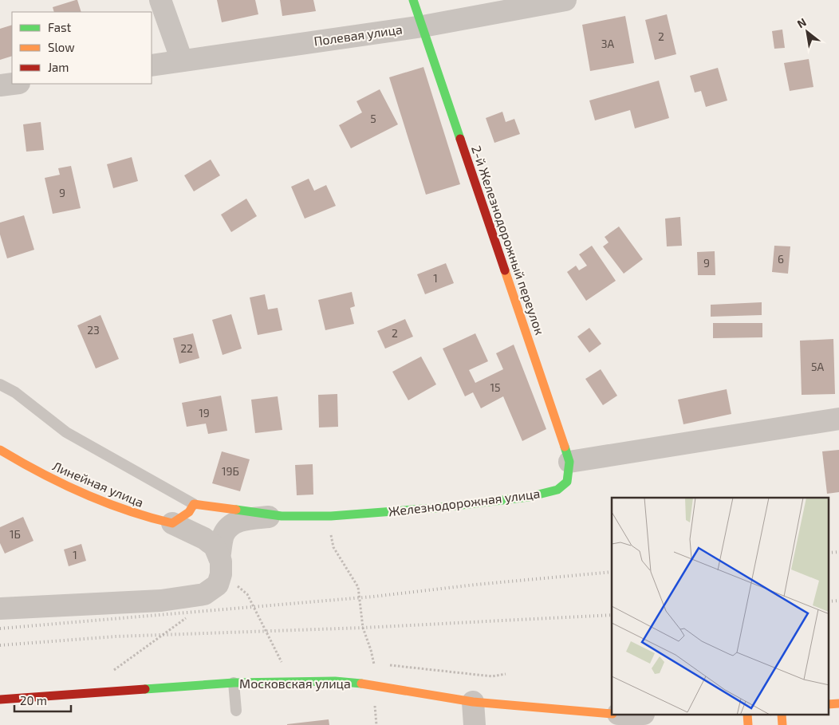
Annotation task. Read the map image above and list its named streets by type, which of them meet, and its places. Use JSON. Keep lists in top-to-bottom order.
{
  "streets": {
    "street": [
      "Полевая улица",
      "2-й Железнодорожный переулок",
      "Линейная улица",
      "Железнодорожная улица",
      "Московская улица"
    ]
  },
  "crossings": [
    ["Полевая улица", "2-й Железнодорожный переулок"],
    ["2-й Железнодорожный переулок", "Железнодорожная улица"],
    ["Линейная улица", "Железнодорожная улица"]
  ],
  "house_numbers": [
    "2",
    "3А",
    "5",
    "9",
    "6",
    "9",
    "1",
    "23",
    "2",
    "22",
    "5А",
    "15",
    "19",
    "19Б",
    "1Б",
    "1"
  ],
  "legend": ["Fast", "Slow", "Jam"],
  "scale_bar": "20 m",
  "north": "top left"
}
